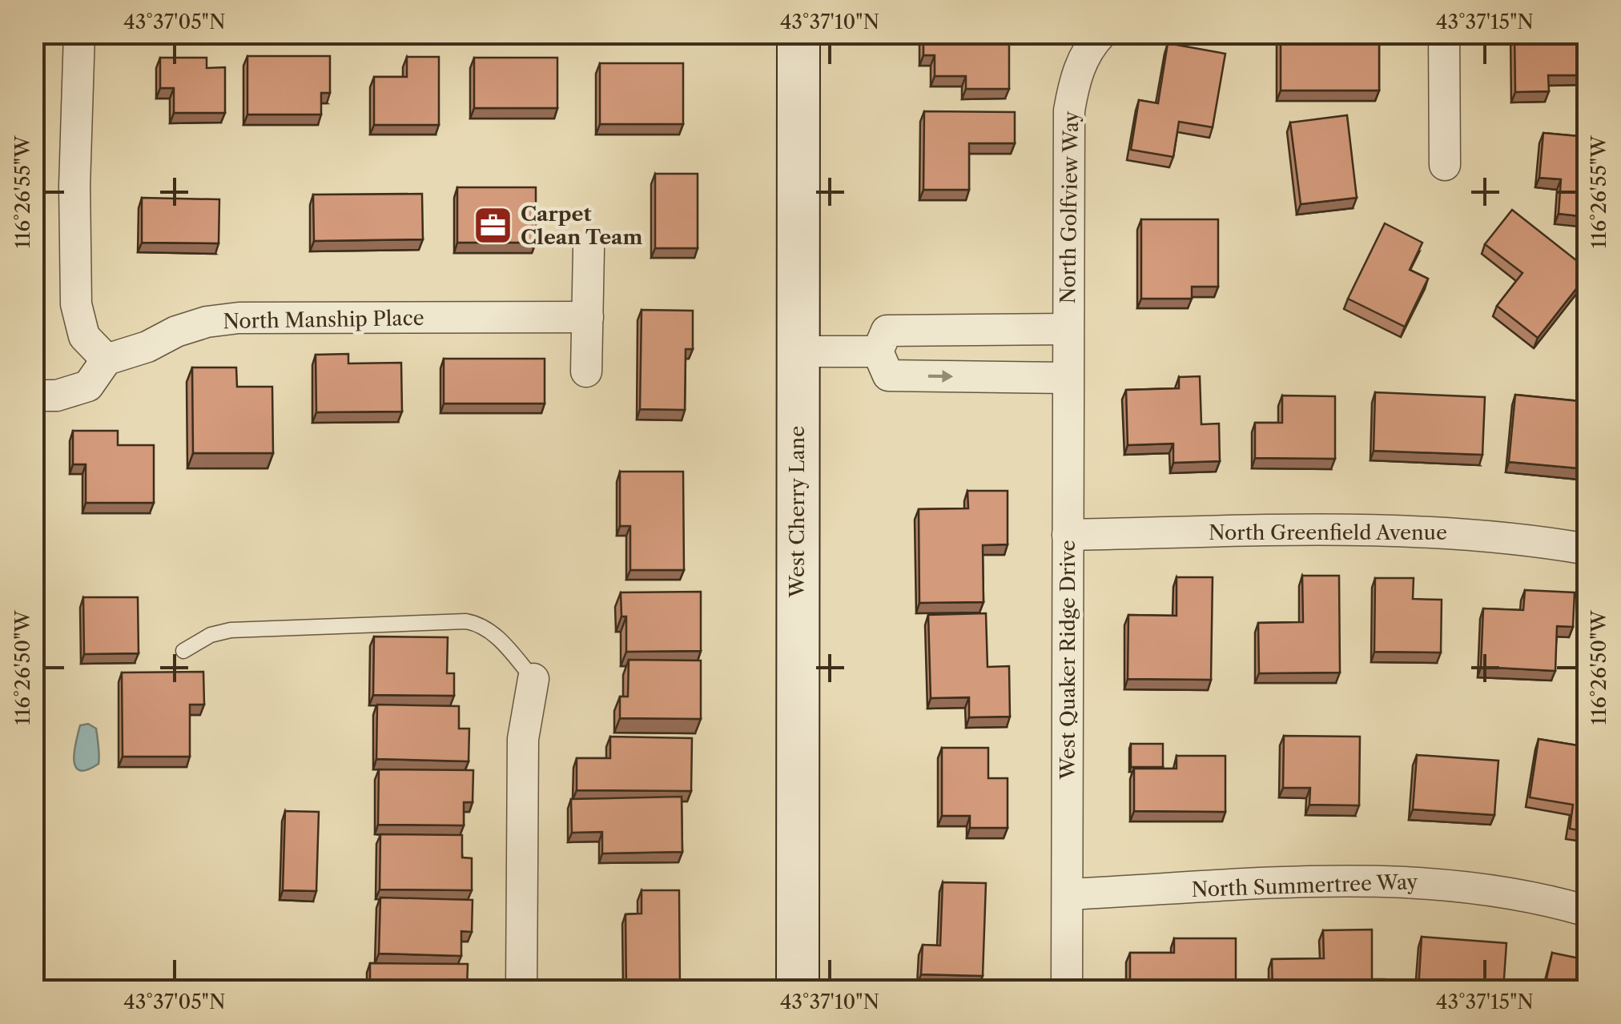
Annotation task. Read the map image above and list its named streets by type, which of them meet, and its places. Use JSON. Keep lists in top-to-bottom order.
{
  "streets": {
    "main road": ["West Cherry Lane"],
    "street": [
      "North Golfview Way",
      "North Manship Place",
      "North Greenfield Avenue",
      "West Quaker Ridge Drive",
      "North Summertree Way"
    ]
  },
  "crossings": [
    ["North Golfview Way", "West Quaker Ridge Drive"],
    ["North Greenfield Avenue", "West Quaker Ridge Drive"],
    ["West Quaker Ridge Drive", "North Summertree Way"]
  ],
  "places": {
    "office": ["Carpet Clean Team"]
  },
  "coordinates": [
    "43°37'05\"N",
    "43°37'10\"N",
    "43°37'15\"N",
    "116°26'55\"W",
    "116°26'50\"W"
  ]
}
